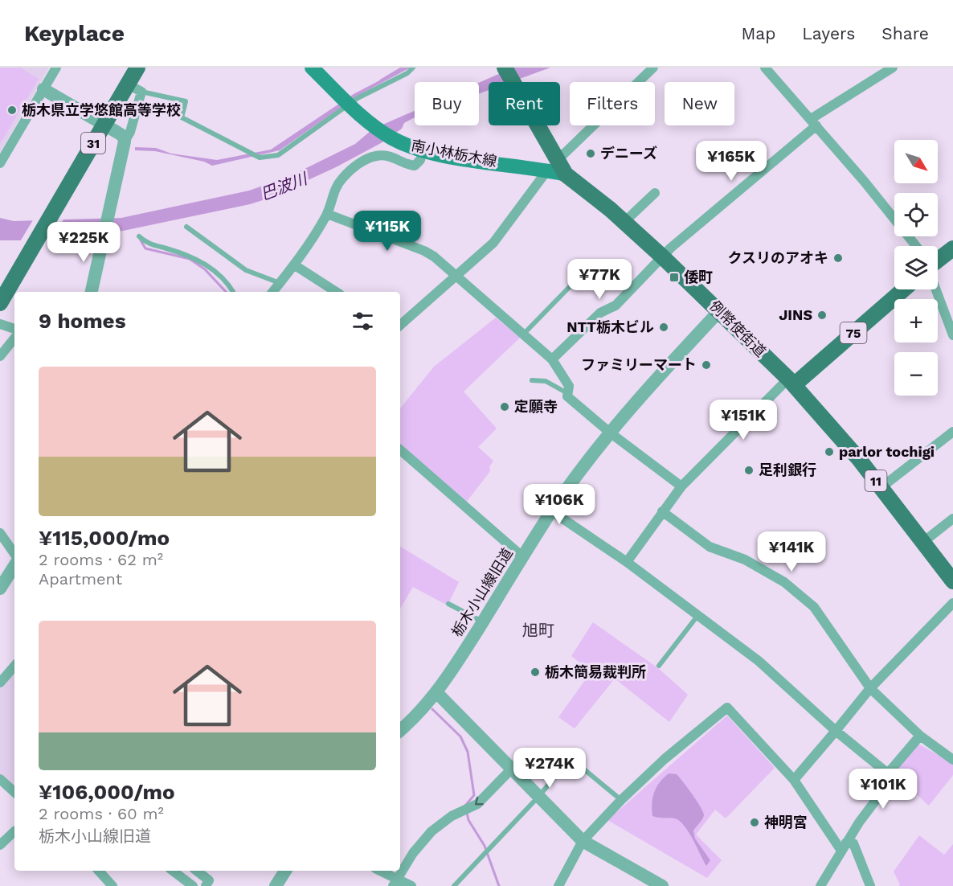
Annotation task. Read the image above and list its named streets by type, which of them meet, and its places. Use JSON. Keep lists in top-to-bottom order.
{
  "streets": {
    "main road": [
      "31",
      "南小林栃木線",
      "例幣使街道",
      "75",
      "11"
    ],
    "street": ["栃木小山線旧道"]
  },
  "crossings": [
    ["南小林栃木線", "例幣使街道"],
    ["例幣使街道", "75"],
    ["例幣使街道", "栃木小山線旧道"]
  ],
  "districts": ["旭町"],
  "water": ["巴波川"],
  "places": {
    "other": [
      "栃木県立学悠館高等学校",
      "デニーズ",
      "クスリのアオキ",
      "JINS",
      "NTT栃木ビル",
      "ファミリーマート",
      "定願寺",
      "parlor tochigi",
      "足利銀行",
      "栃木簡易裁判所",
      "神明宮"
    ],
    "transit": ["倭町"]
  },
  "north": "bottom right",
  "page": {
    "header": "Keyplace",
    "nav": ["Map", "Layers", "Share"],
    "chip": [
      "Buy",
      "Rent",
      "Filters",
      "New"
    ],
    "map_buttons": ["+", "−"],
    "price": [
      "¥165K",
      "¥115K",
      "¥225K",
      "¥77K",
      "¥151K",
      "¥106K",
      "¥141K",
      "¥274K",
      "¥101K"
    ],
    "heading": "9 homes",
    "list": [
      {
        "name": "¥115,000/mo",
        "note": "2 rooms · 62 m² · Apartment"
      },
      {
        "name": "¥106,000/mo",
        "note": "2 rooms · 60 m² · 栃木小山線旧道"
      }
    ]
  }
}
